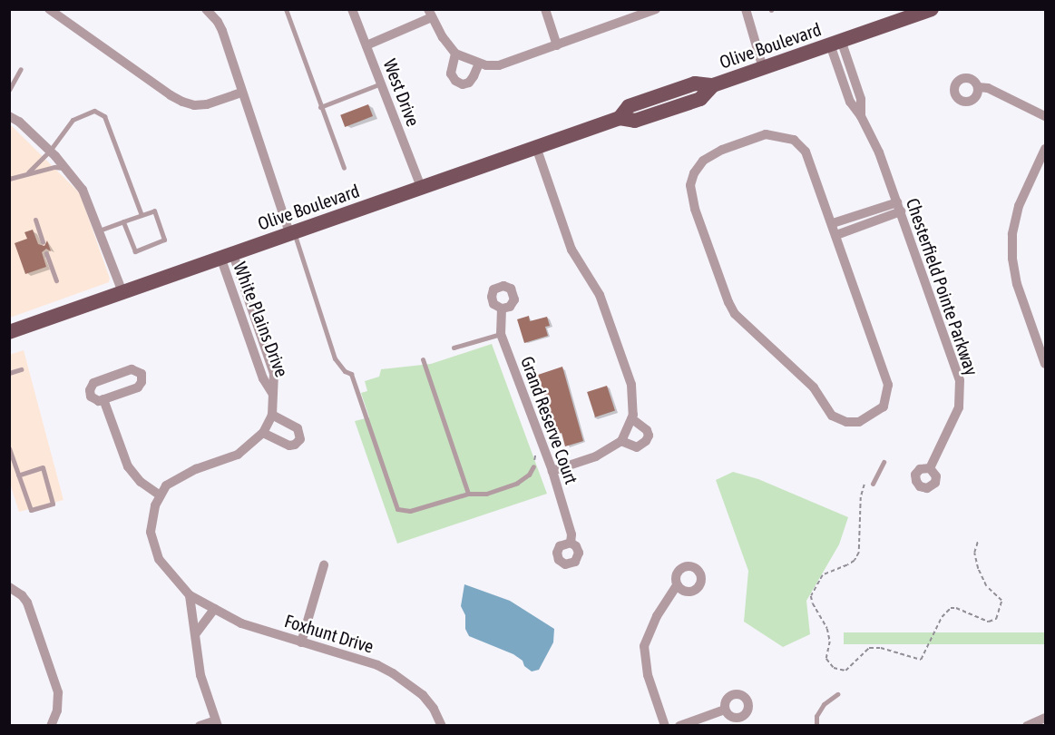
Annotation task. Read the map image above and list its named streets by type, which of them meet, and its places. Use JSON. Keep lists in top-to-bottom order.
{
  "streets": {
    "main road": ["Olive Boulevard"],
    "street": [
      "West Drive",
      "Chesterfield Pointe Parkway",
      "White Plains Drive",
      "Grand Reserve Court",
      "Foxhunt Drive"
    ]
  },
  "crossings": [
    ["Olive Boulevard", "West Drive"],
    ["Olive Boulevard", "Chesterfield Pointe Parkway"],
    ["Olive Boulevard", "White Plains Drive"]
  ]
}
